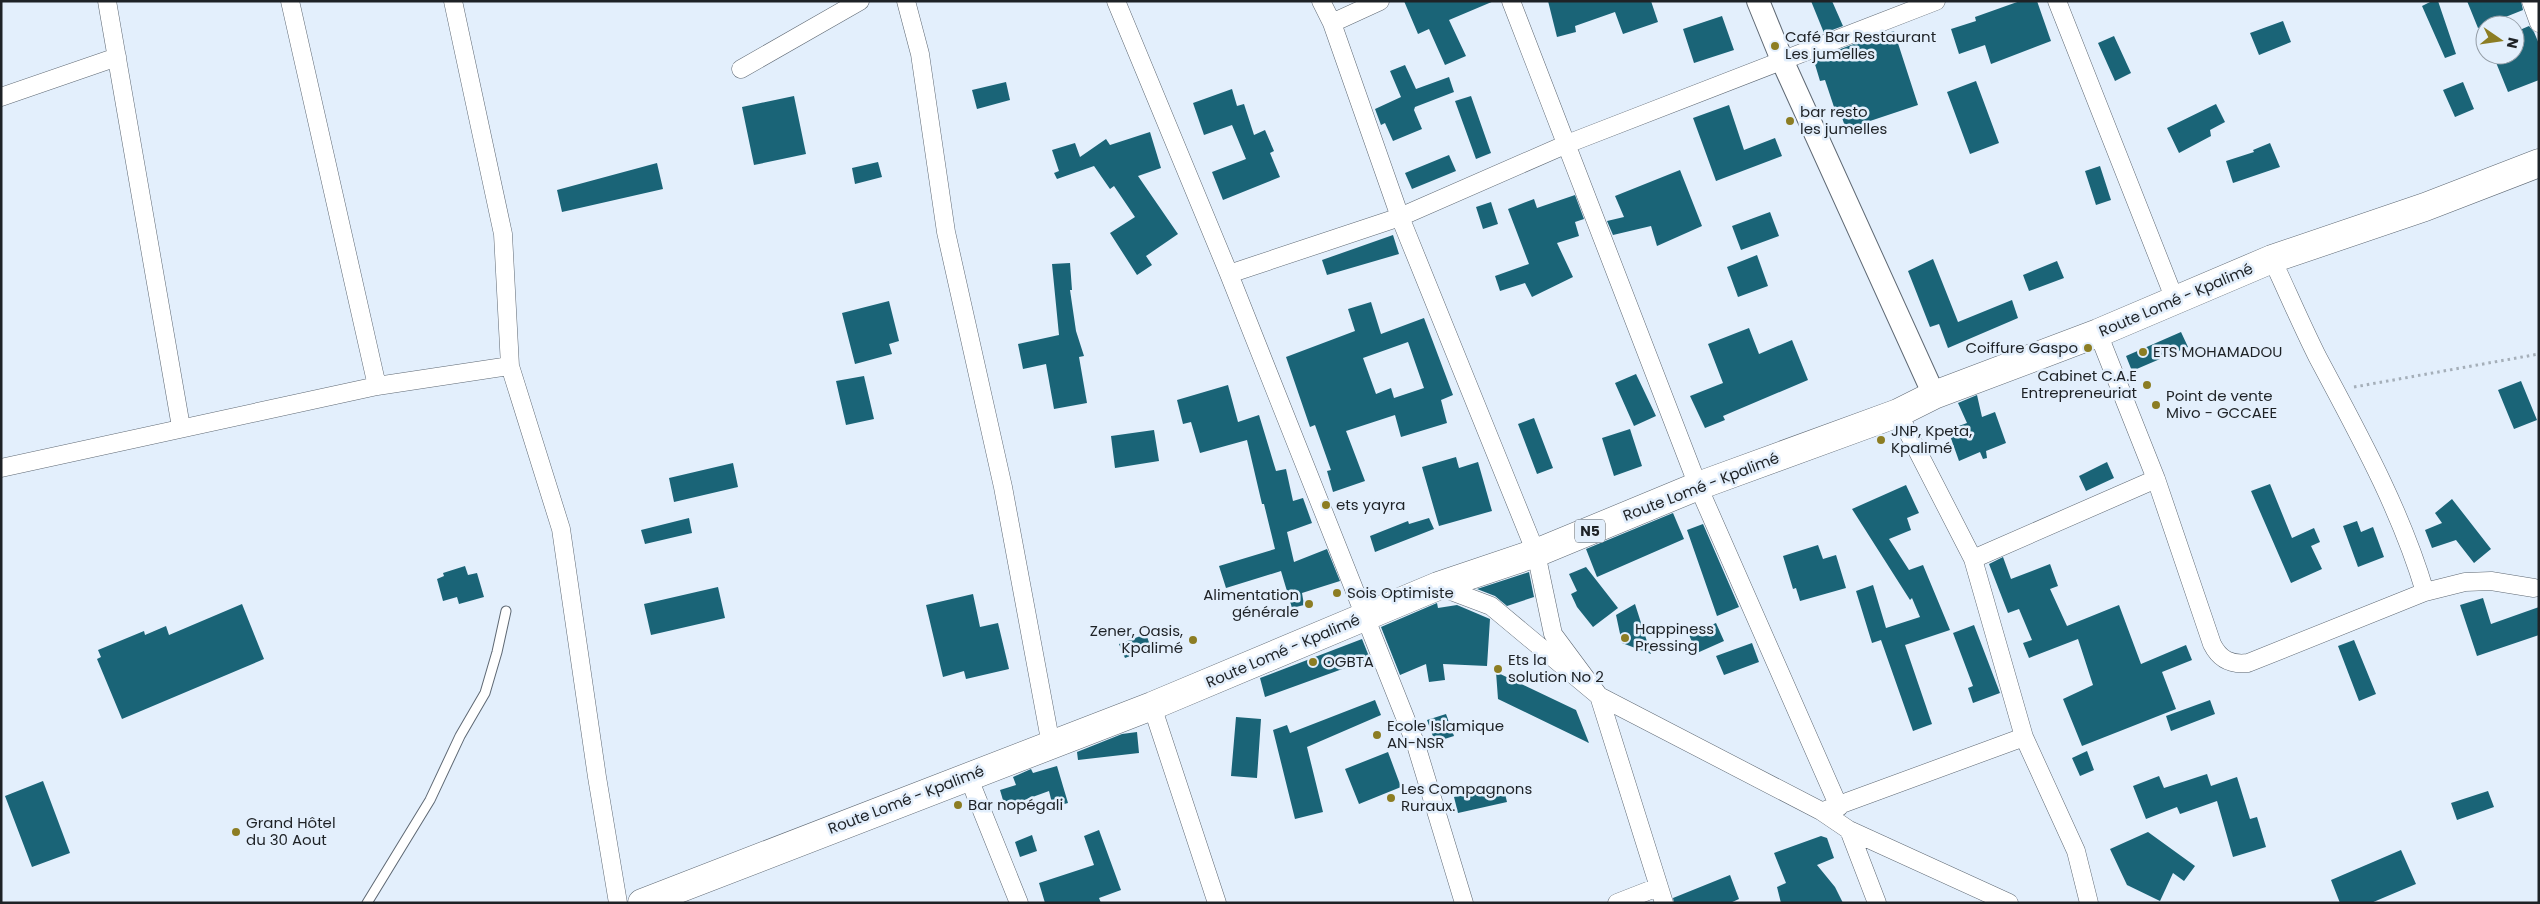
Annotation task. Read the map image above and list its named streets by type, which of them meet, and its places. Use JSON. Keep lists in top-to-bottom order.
{
  "streets": {
    "main road": ["Route Lomé - Kpalimé", "N5"]
  },
  "places": [
    "Café Bar Restaurant Les jumelles",
    "bar resto les jumelles",
    "Coiffure Gaspo",
    "ETS MOHAMADOU",
    "Cabinet C.A.E Entrepreneuriat",
    "Point de vente Mivo - GCCAEE",
    "JNP, Kpeta, Kpalimé",
    "ets yayra",
    "Sois Optimiste",
    "Alimentation générale",
    "Happiness Pressing",
    "Zener, Oasis, Kpalimé",
    "OGBTA",
    "Ets la solution No 2",
    "Ecole Islamique AN-NSR",
    "Les Compagnons Ruraux.",
    "Bar nopégali",
    "Grand Hôtel du 30 Aout"
  ],
  "north": "right"
}
